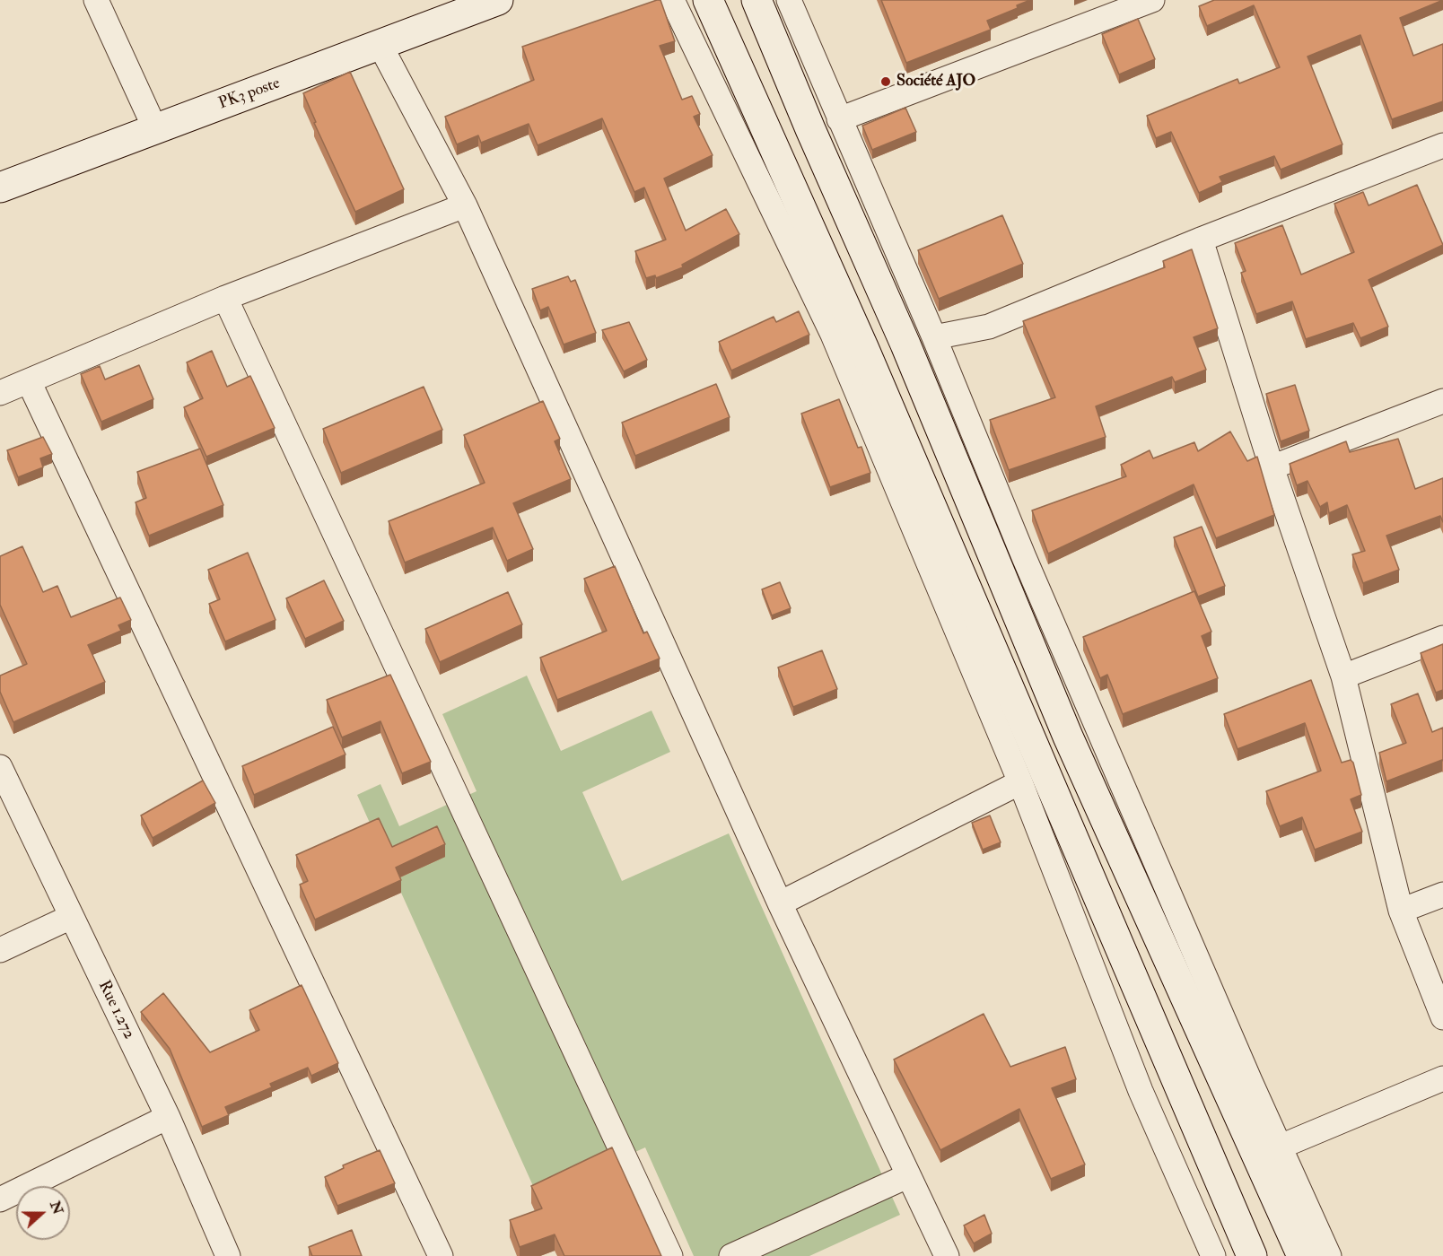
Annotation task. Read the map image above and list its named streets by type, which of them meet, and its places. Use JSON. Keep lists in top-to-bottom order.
{
  "streets": {
    "street": ["PK3 poste", "Rue 1.272"]
  },
  "places": ["Société AJO"],
  "north": "right"
}
